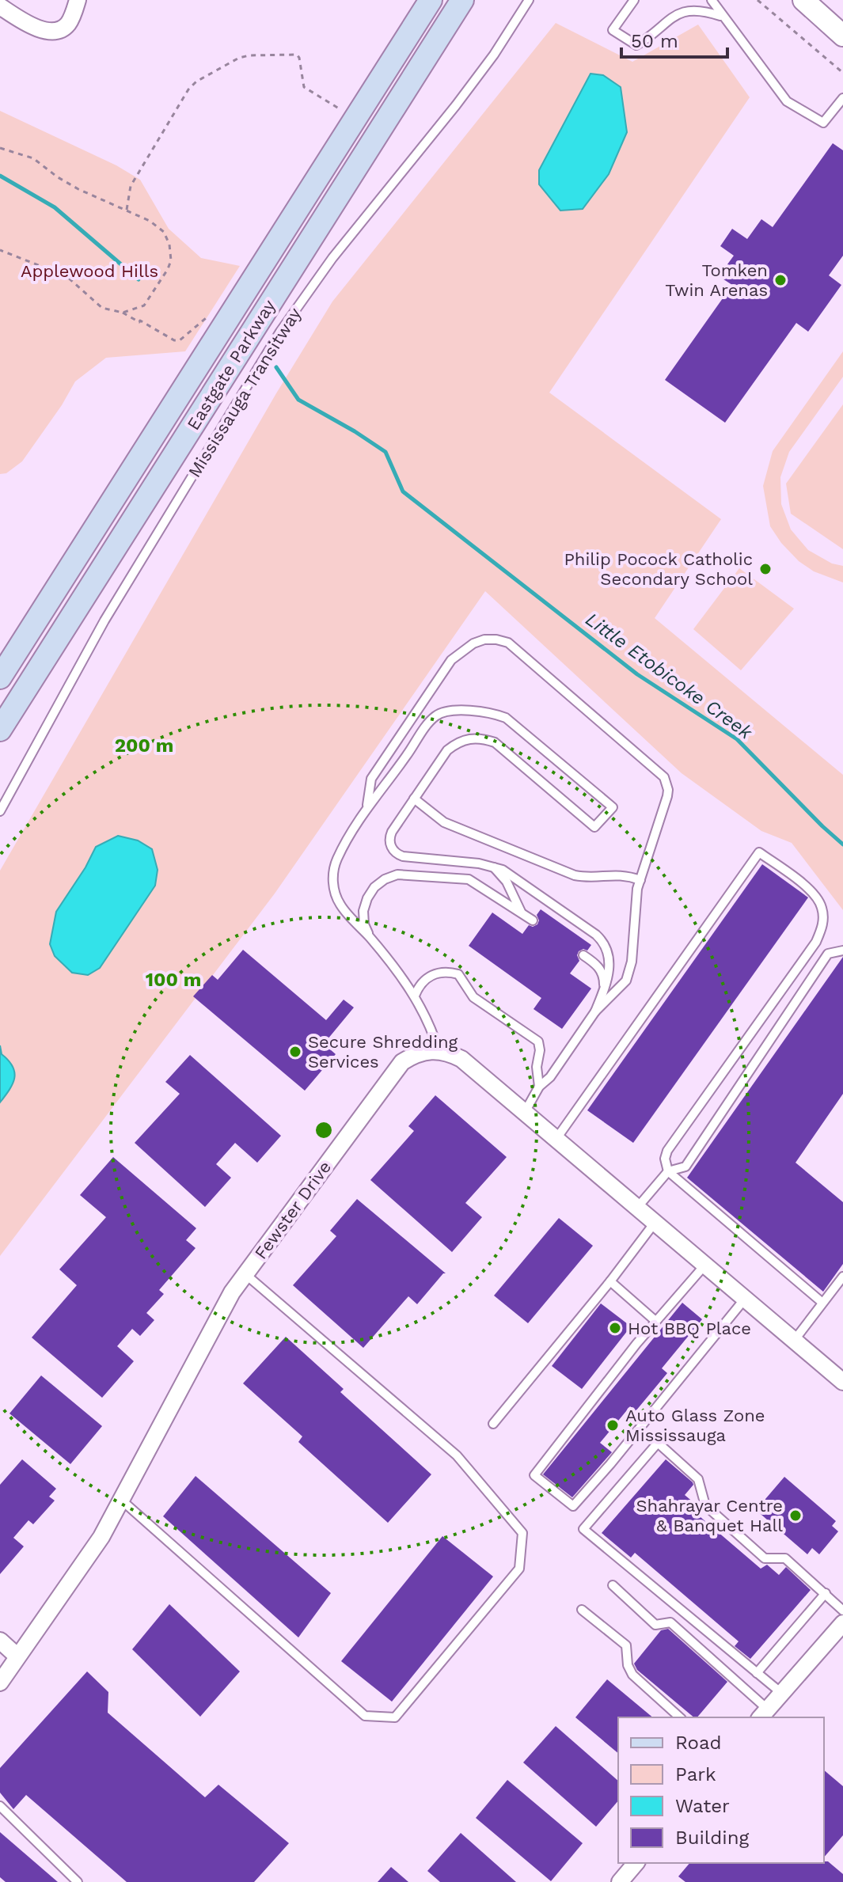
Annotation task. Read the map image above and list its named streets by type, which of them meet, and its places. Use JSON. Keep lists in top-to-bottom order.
{
  "streets": {
    "main road": ["Eastgate Parkway"],
    "street": ["Fewster Drive"],
    "lane": ["Mississauga Transitway"]
  },
  "water": ["Little Etobicoke Creek"],
  "parks": ["Applewood Hills"],
  "places": [
    "Tomken Twin Arenas",
    "Philip Pocock Catholic Secondary School",
    "Secure Shredding Services",
    "Hot BBQ Place",
    "Auto Glass Zone Mississauga",
    "Shahrayar Centre & Banquet Hall"
  ],
  "legend": [
    "Road",
    "Park",
    "Water",
    "Building"
  ],
  "scale_bar": "50 m",
  "rings": ["200 m", "100 m"]
}
